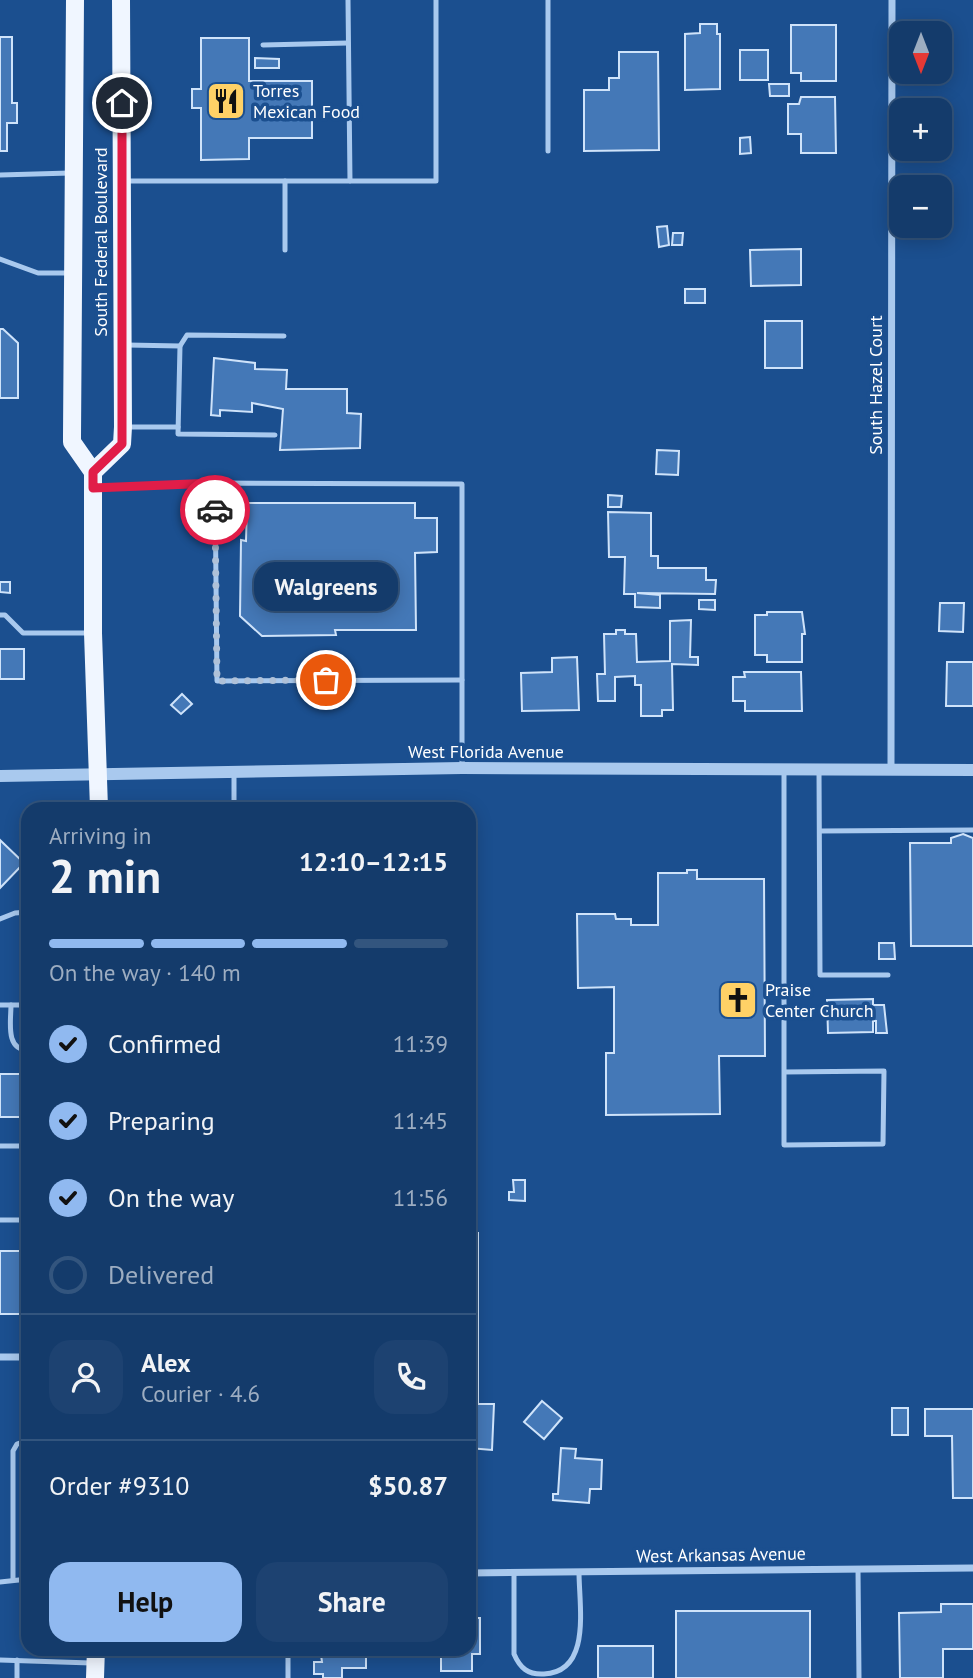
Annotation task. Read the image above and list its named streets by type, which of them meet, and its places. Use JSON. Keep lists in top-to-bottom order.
{
  "streets": {
    "main road": ["South Federal Boulevard"],
    "street": ["South Hazel Court", "West Florida Avenue", "West Arkansas Avenue"]
  },
  "crossings": [
    ["South Hazel Court", "West Florida Avenue"]
  ],
  "places": {
    "restaurant": ["Torres Mexican Food"],
    "other": ["Walgreens"],
    "church": ["Praise Center Church"]
  },
  "north": "bottom",
  "page": {
    "map_buttons": ["+", "−"],
    "bubble": "Walgreens",
    "heading": ["2 min", "Arriving in", "12:10–12:15"],
    "panel": [
      "Alex",
      "Courier · 4.6",
      "Order #9310",
      "$50.87"
    ],
    "bar": "On the way · 140 m",
    "list": [
      ["Confirmed", "11:39"],
      ["Preparing", "11:45"],
      ["On the way", "11:56"],
      "Delivered"
    ],
    "buttons": ["Help", "Share"]
  }
}
